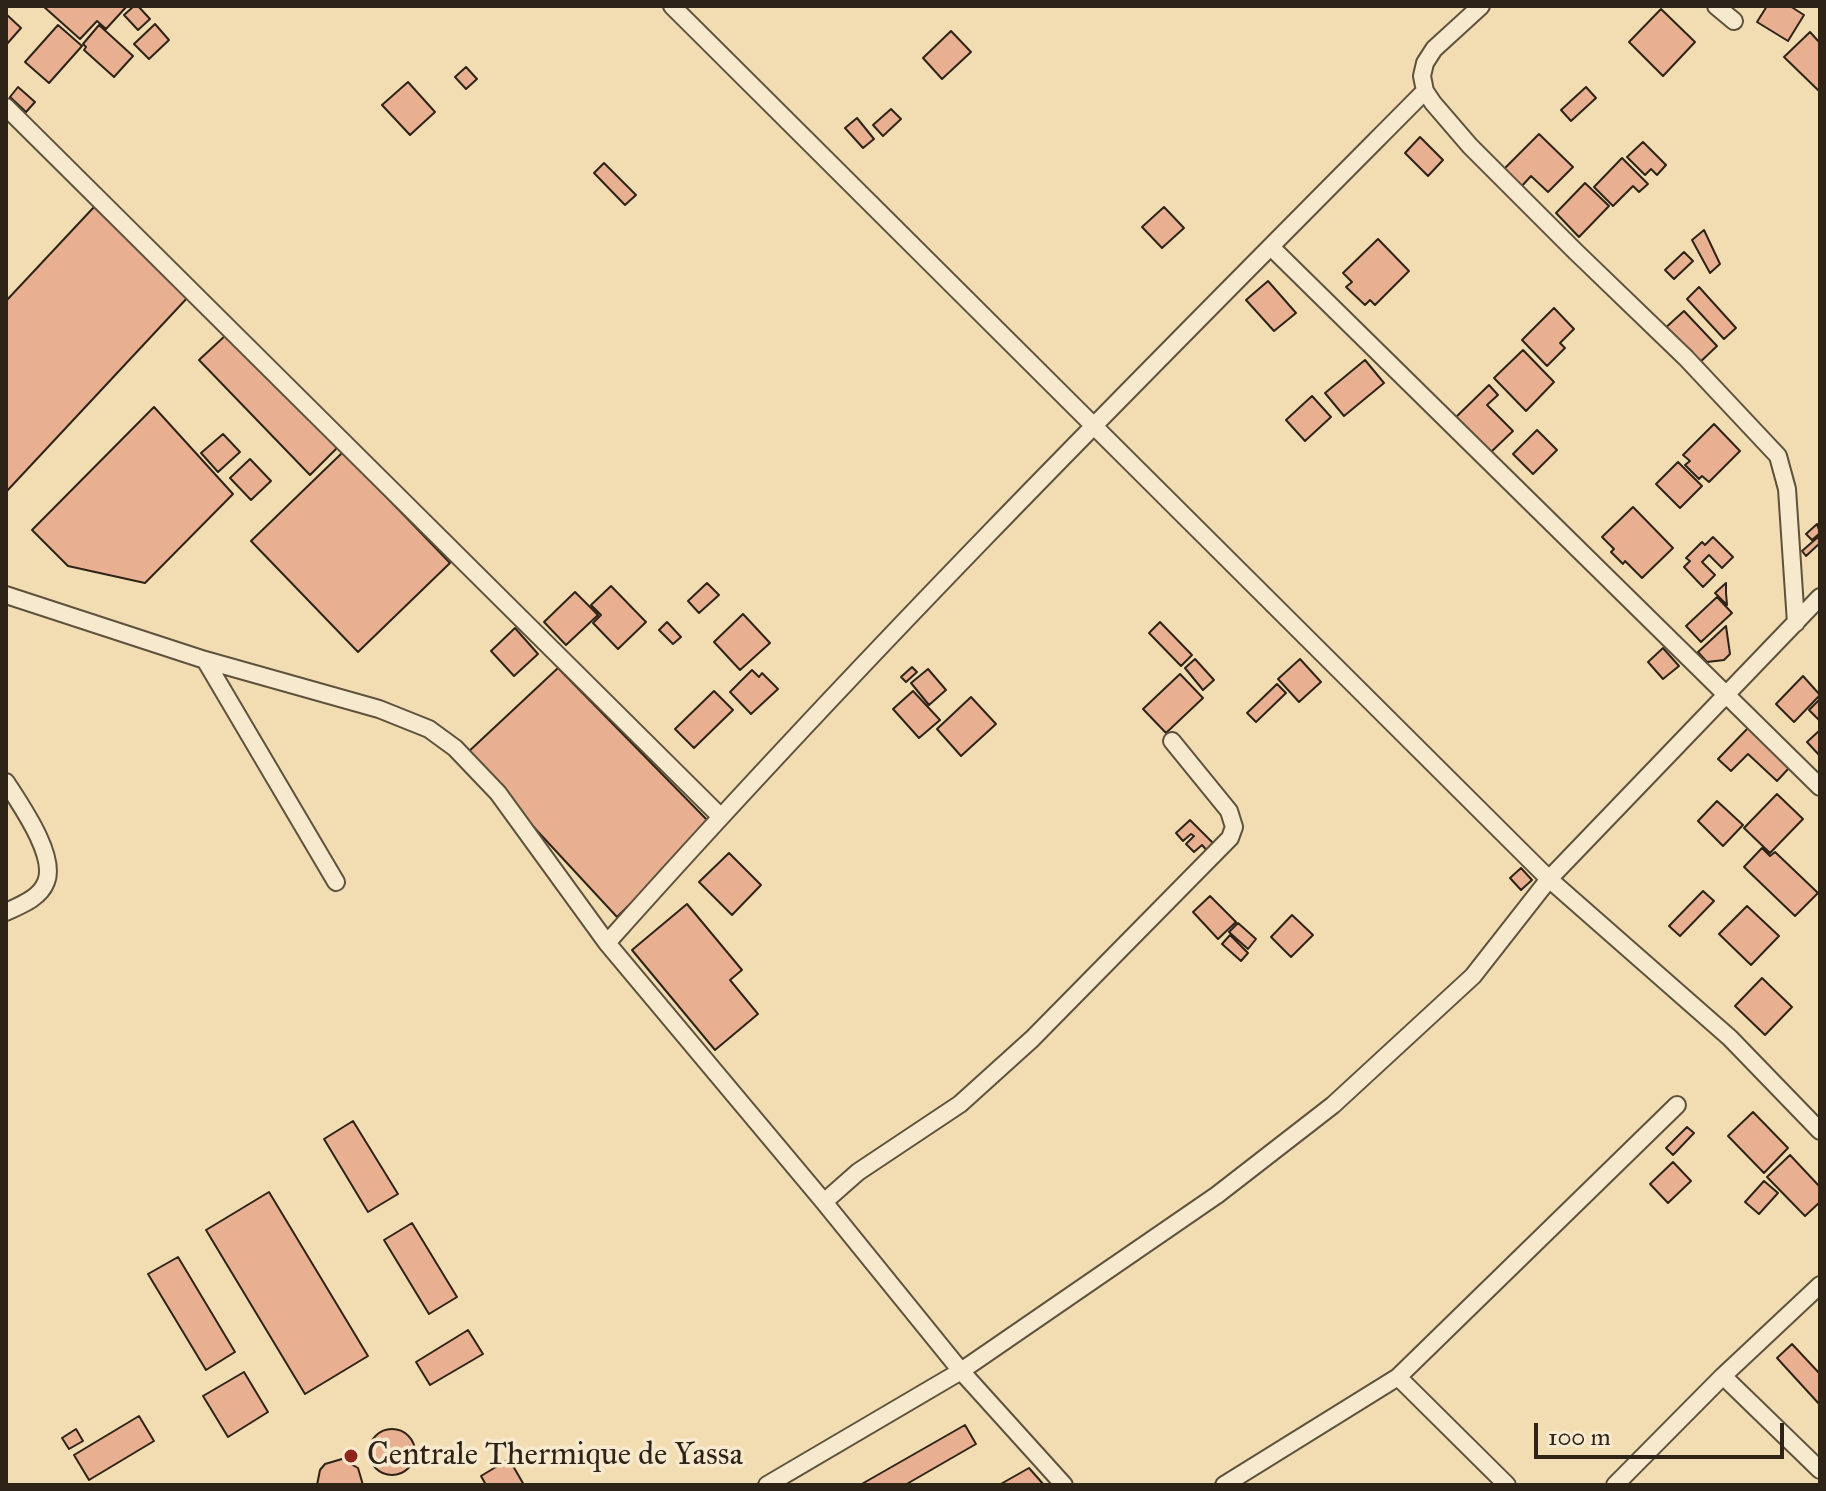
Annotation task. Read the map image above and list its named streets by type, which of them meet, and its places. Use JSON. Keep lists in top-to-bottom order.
{
  "places": ["Centrale Thermique de Yassa"],
  "scale_bar": "100 m"
}
